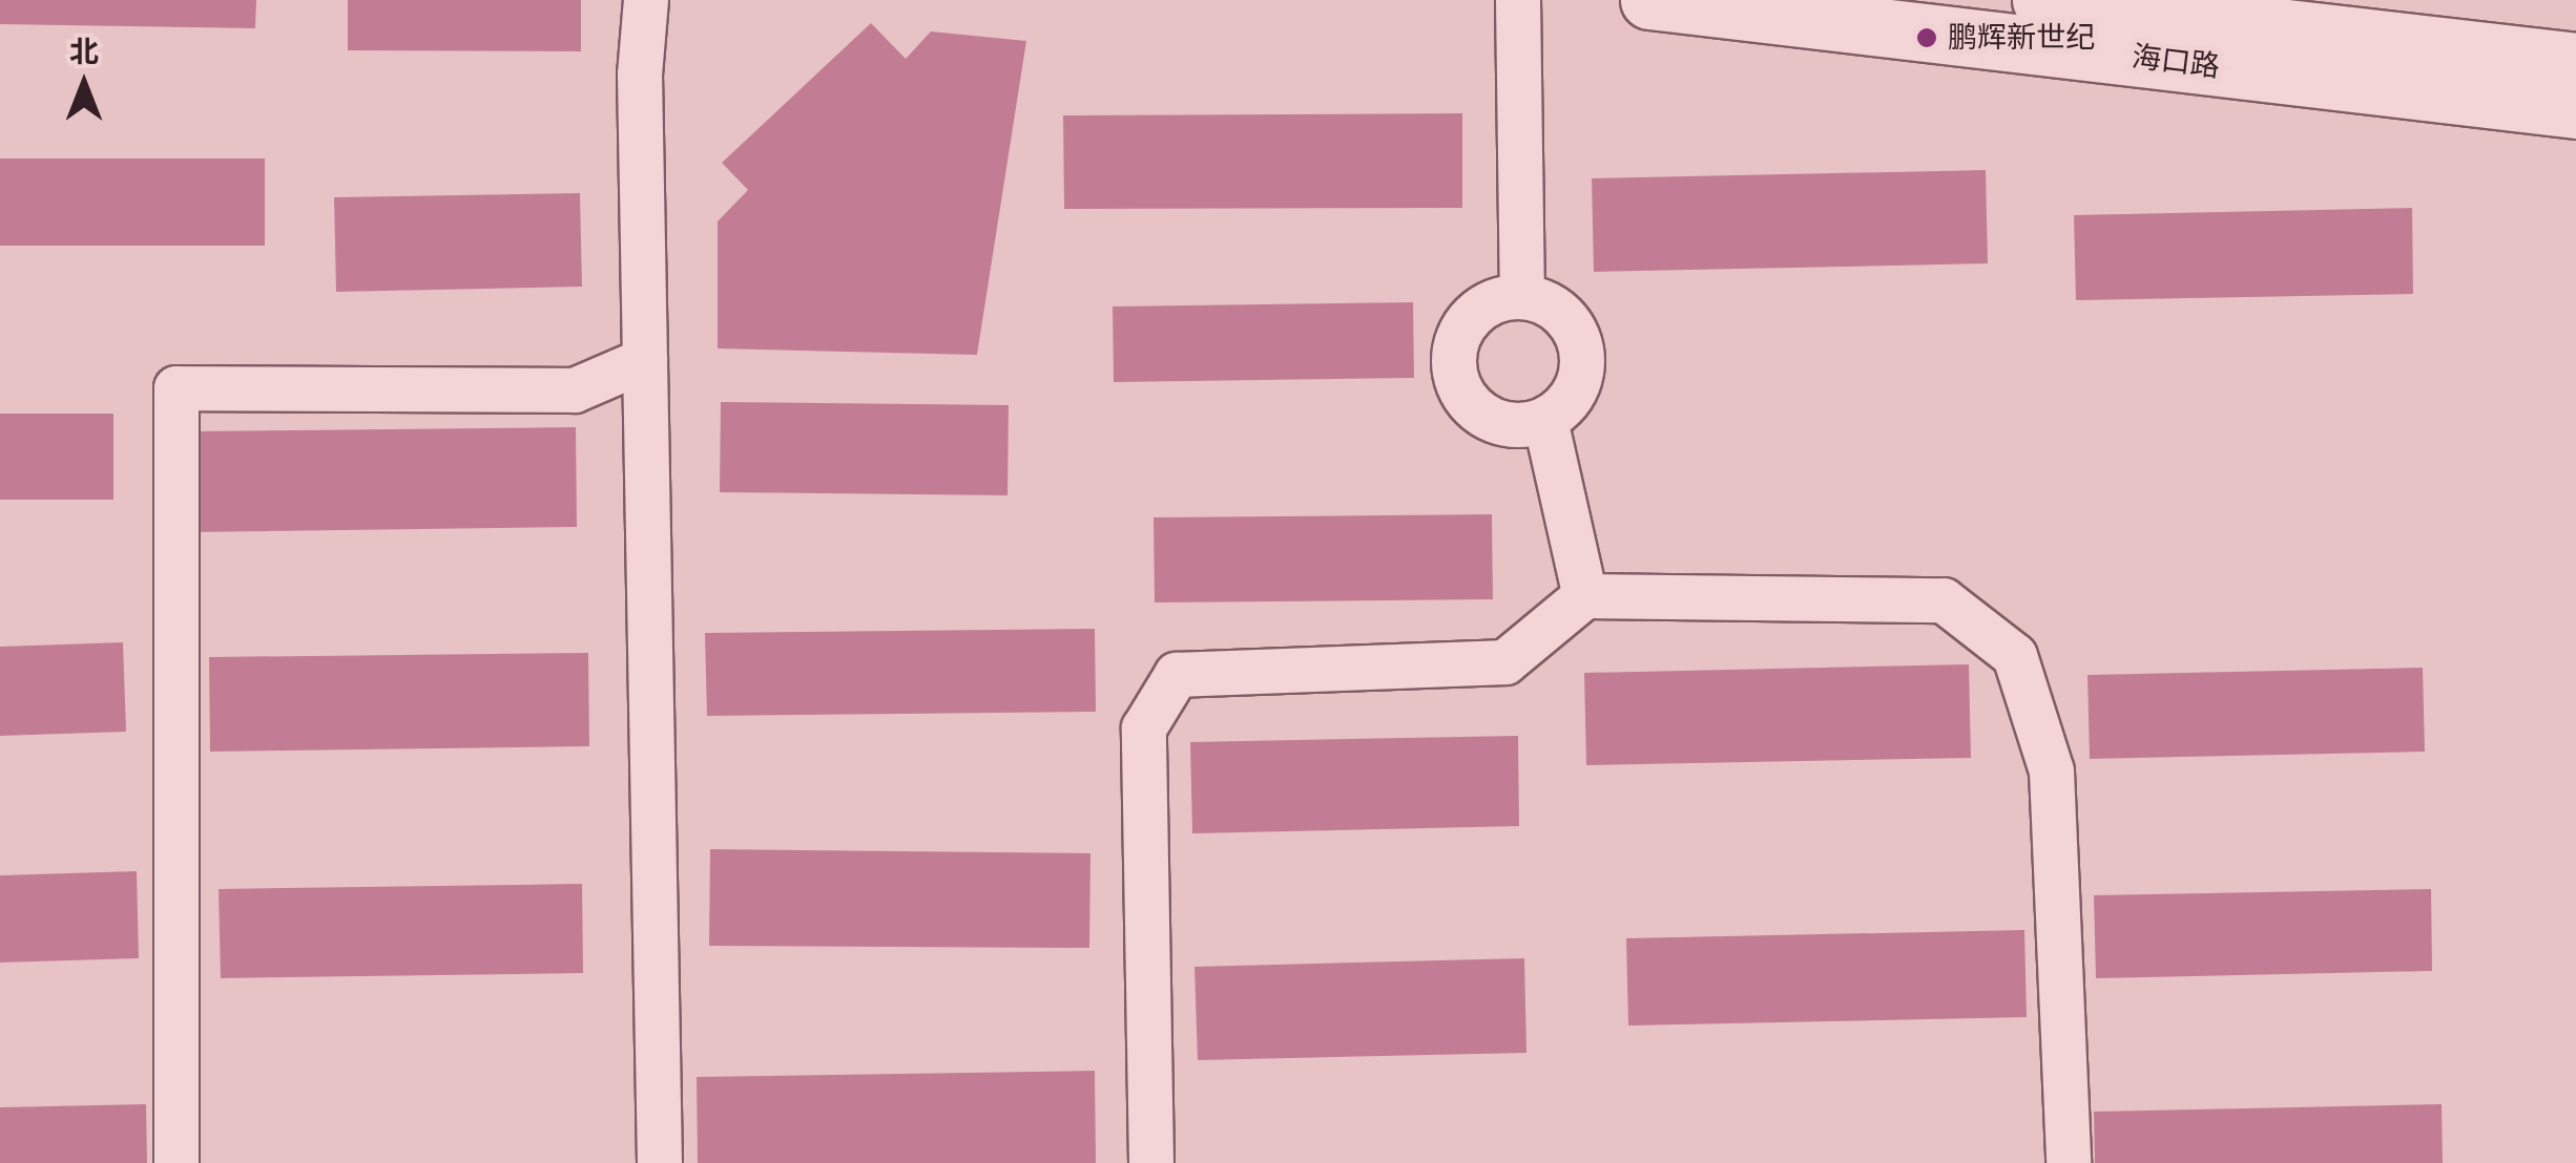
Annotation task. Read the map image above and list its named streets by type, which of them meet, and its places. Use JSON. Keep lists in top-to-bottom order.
{
  "streets": {
    "main road": ["海口路"]
  },
  "places": ["鹏辉新世纪"],
  "north": "top"
}
